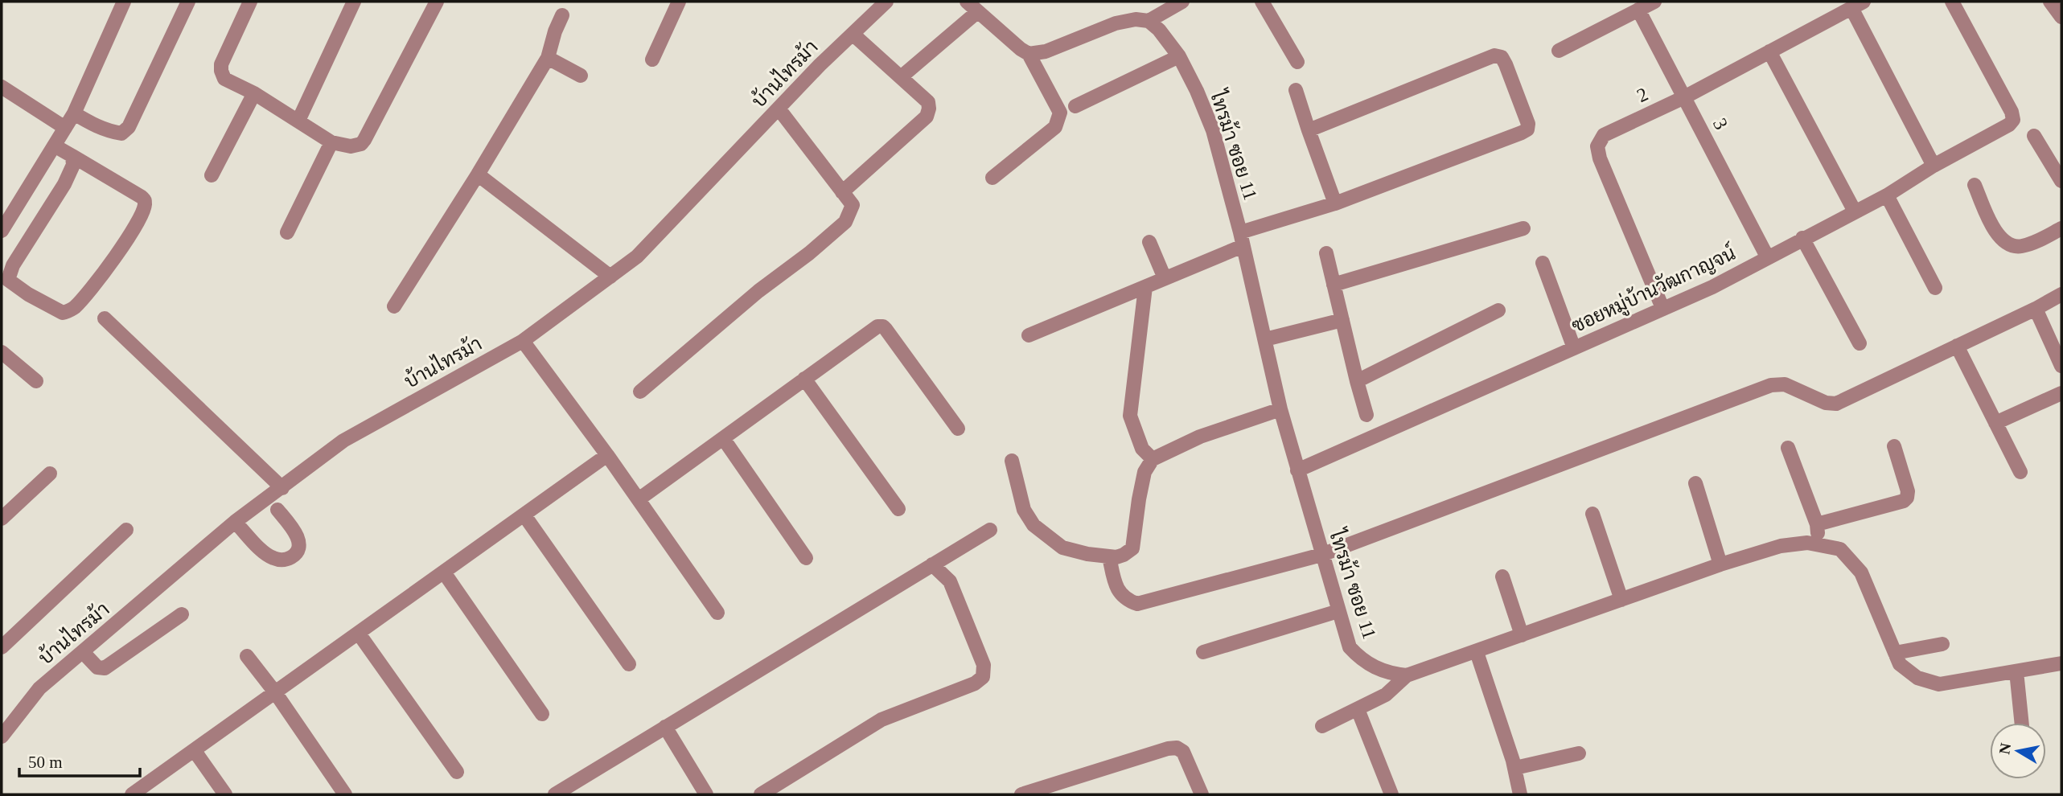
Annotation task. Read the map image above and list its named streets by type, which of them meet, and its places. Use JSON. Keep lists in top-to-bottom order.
{
  "streets": {
    "street": [
      "บ้านไทรม้า",
      "2",
      "3",
      "ไทรม้า ซอย 11",
      "ซอยหมู่บ้านวัฒกาญจน์"
    ]
  },
  "crossings": [
    ["2", "3"],
    ["2", "ซอยหมู่บ้านวัฒกาญจน์"],
    ["3", "ซอยหมู่บ้านวัฒกาญจน์"],
    ["ไทรม้า ซอย 11", "ซอยหมู่บ้านวัฒกาญจน์"]
  ],
  "scale_bar": "50 m",
  "north": "left"
}
